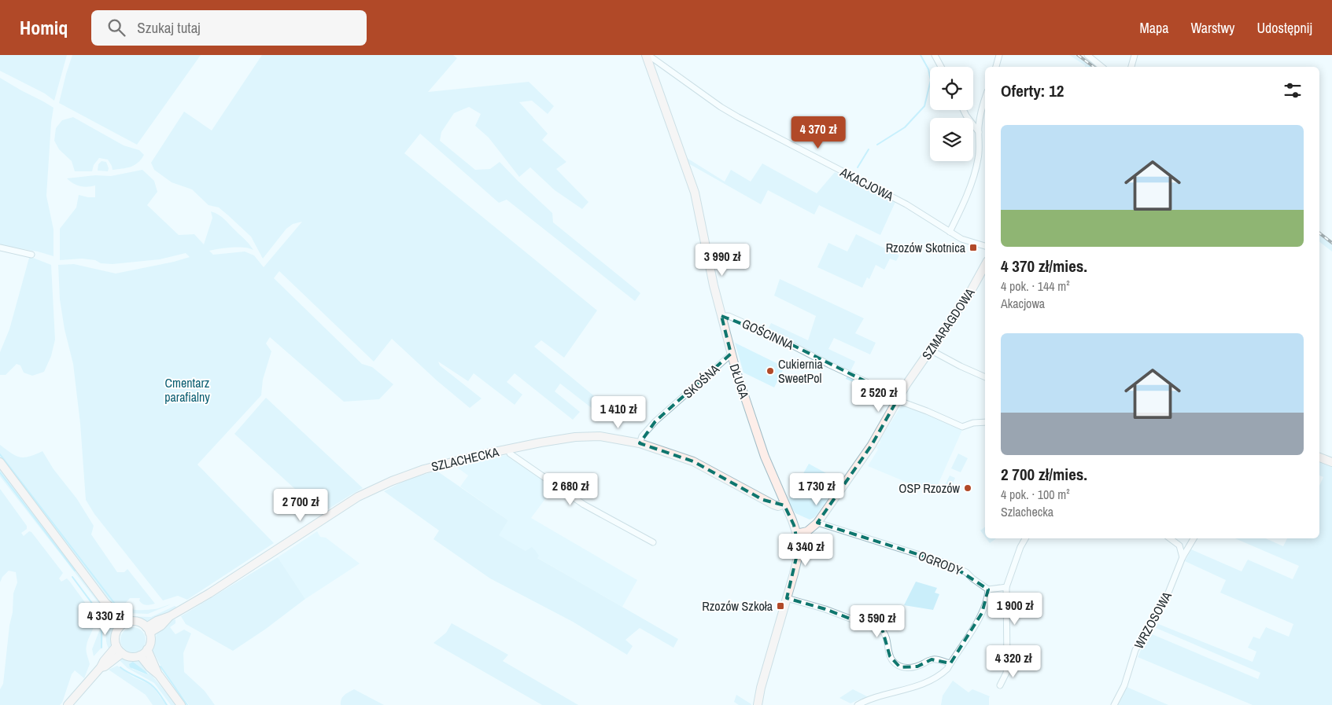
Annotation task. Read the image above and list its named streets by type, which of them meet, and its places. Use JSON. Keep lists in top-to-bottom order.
{
  "streets": {
    "street": [
      "AKACJOWA",
      "SZMARAGDOWA",
      "GOŚCINNA",
      "SKOŚNA",
      "DŁUGA",
      "SZLACHECKA",
      "OGRODY",
      "WRZOSOWA"
    ]
  },
  "crossings": [
    ["AKACJOWA", "DŁUGA"],
    ["SZMARAGDOWA", "GOŚCINNA"],
    ["SZMARAGDOWA", "DŁUGA"],
    ["SZMARAGDOWA", "OGRODY"],
    ["GOŚCINNA", "DŁUGA"],
    ["SKOŚNA", "DŁUGA"],
    ["SKOŚNA", "SZLACHECKA"],
    ["DŁUGA", "SZLACHECKA"]
  ],
  "parks": ["Cmentarz parafialny"],
  "places": {
    "transit": ["Rzozów Skotnica", "Rzozów Szkoła"],
    "other": ["Cukiernia SweetPol", "OSP Rzozów"]
  },
  "page": {
    "header": "Homiq",
    "search": "Szukaj tutaj",
    "nav": ["Mapa", "Warstwy", "Udostępnij"],
    "heading": "Oferty: 12",
    "list": [
      {
        "name": "4 370 zł/mies.",
        "note": "4 pok. · 144 m² · Akacjowa"
      },
      {
        "name": "2 700 zł/mies.",
        "note": "4 pok. · 100 m² · Szlachecka"
      }
    ],
    "price": [
      "4 370 zł",
      "3 990 zł",
      "2 520 zł",
      "1 410 zł",
      "2 680 zł",
      "1 730 zł",
      "2 700 zł",
      "4 340 zł",
      "1 900 zł",
      "4 330 zł",
      "3 590 zł",
      "4 320 zł"
    ]
  }
}
